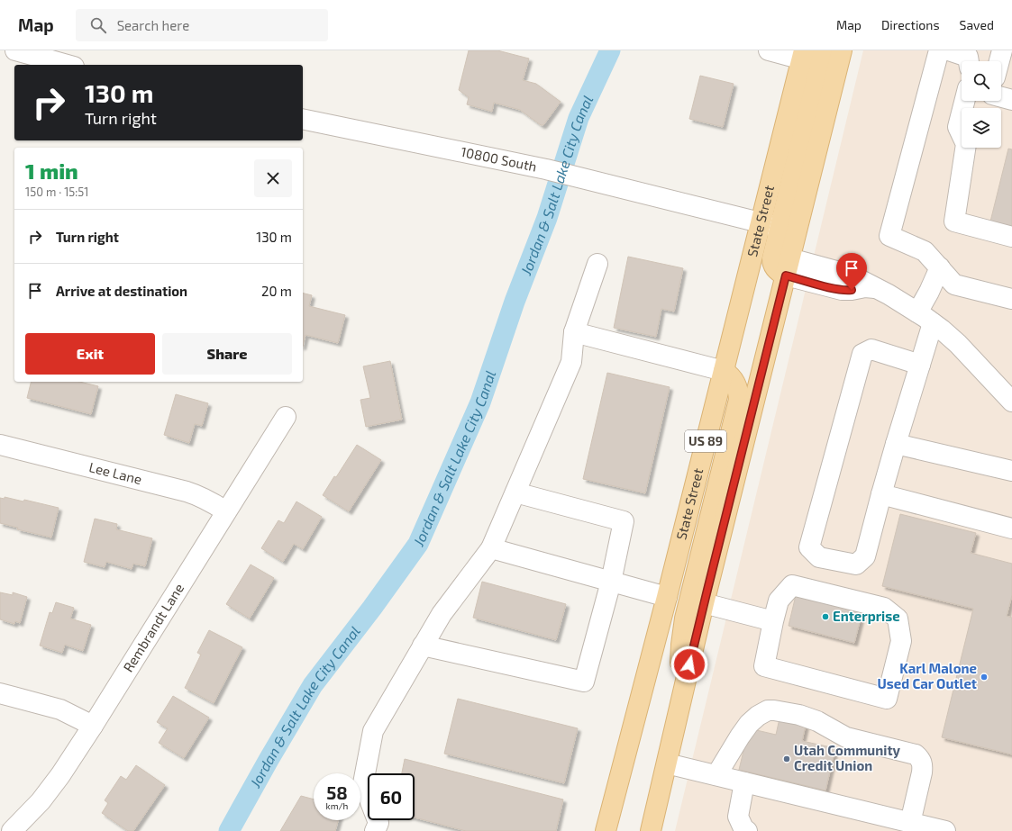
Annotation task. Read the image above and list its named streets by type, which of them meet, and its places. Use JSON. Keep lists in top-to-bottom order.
{
  "streets": {
    "main road": ["State Street", "US 89"],
    "street": ["10800 South", "Lee Lane", "Rembrandt Lane"]
  },
  "crossings": [
    ["10800 South", "State Street"],
    ["Lee Lane", "Rembrandt Lane"]
  ],
  "water": ["Jordan & Salt Lake City Canal"],
  "places": ["Enterprise", "Karl Malone Used Car Outlet", "Utah Community Credit Union"],
  "page": {
    "header": "Map",
    "search": "Search here",
    "nav": ["Map", "Directions", "Saved"],
    "turn": ["130 m", "Turn right"],
    "heading": ["1 min", "150 m · 15:51"],
    "list": [
      {
        "name": "Turn right",
        "value": "130 m"
      },
      {
        "name": "Arrive at destination",
        "value": "20 m"
      }
    ],
    "buttons": ["Exit", "Share"],
    "speed": "58 km/h",
    "limit": "60"
  }
}
